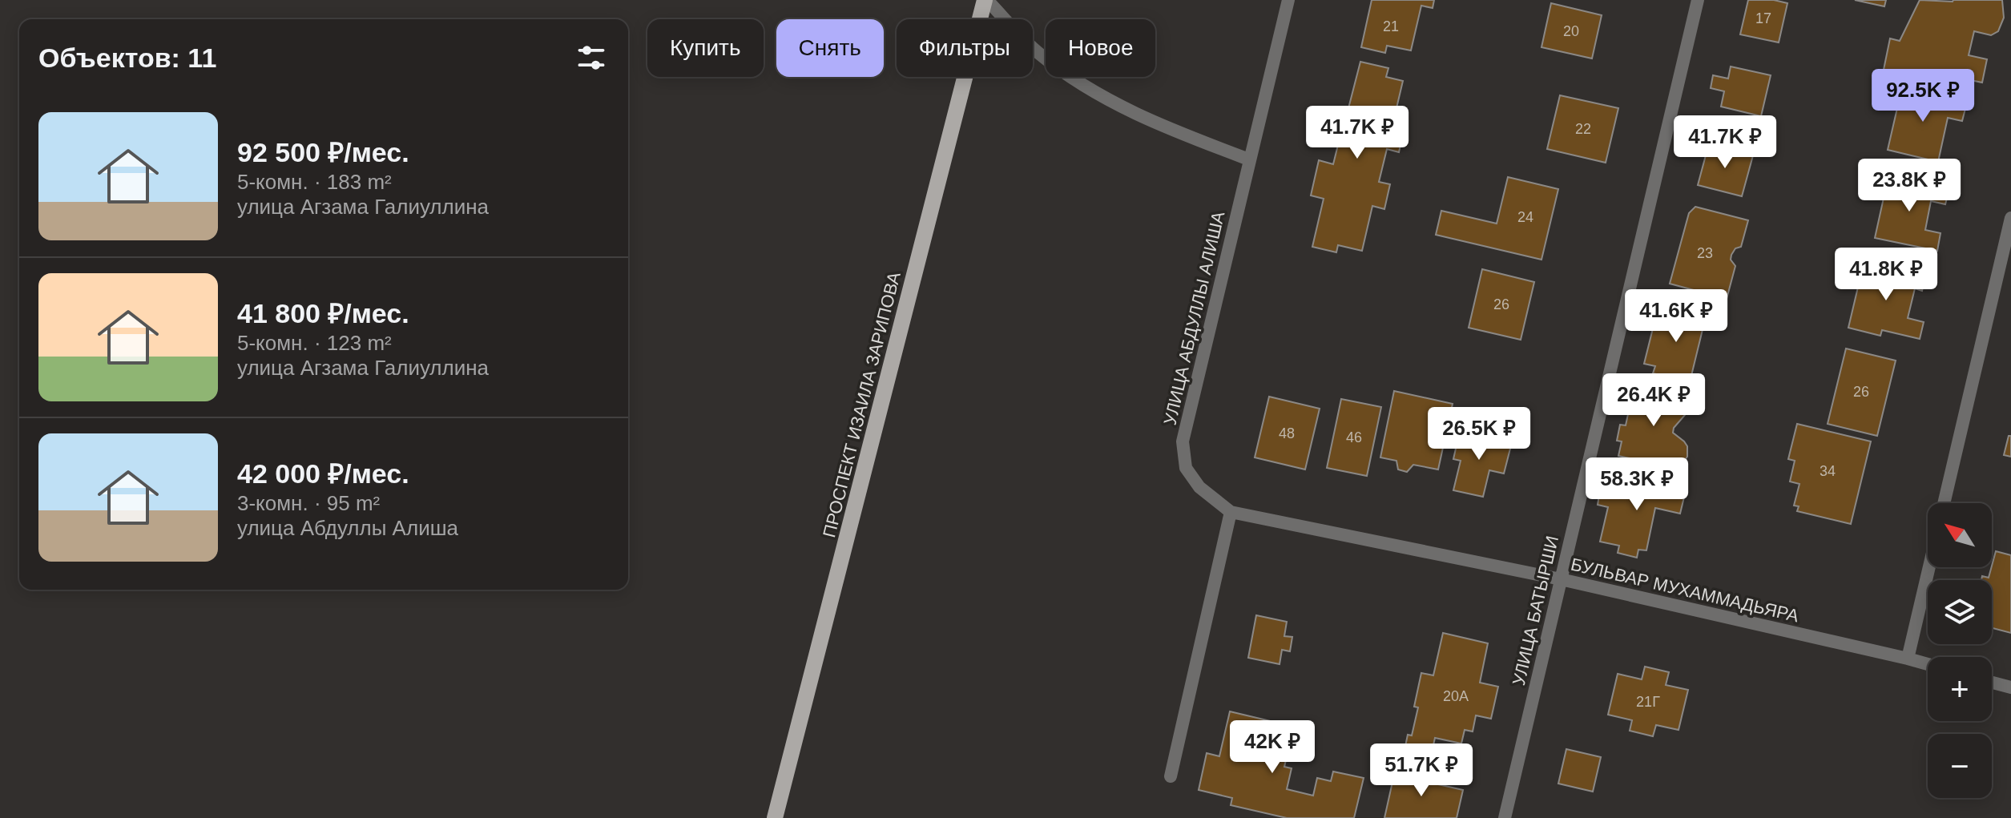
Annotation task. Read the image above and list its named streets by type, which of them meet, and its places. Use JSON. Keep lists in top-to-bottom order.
{
  "streets": {
    "main road": ["ПРОСПЕКТ ИЗАИЛА ЗАРИПОВА"],
    "street": ["УЛИЦА АБДУЛЛЫ АЛИША", "БУЛЬВАР МУХАММАДЬЯРА", "УЛИЦА БАТЫРШИ"]
  },
  "crossings": [
    ["УЛИЦА АБДУЛЛЫ АЛИША", "БУЛЬВАР МУХАММАДЬЯРА"],
    ["БУЛЬВАР МУХАММАДЬЯРА", "УЛИЦА БАТЫРШИ"]
  ],
  "house_numbers": [
    "17",
    "21",
    "20",
    "22",
    "24",
    "23",
    "26",
    "26",
    "48",
    "46",
    "34",
    "20А",
    "21Г"
  ],
  "north": "top left",
  "page": {
    "chip": [
      "Купить",
      "Снять",
      "Фильтры",
      "Новое"
    ],
    "heading": "Объектов: 11",
    "price": [
      "92.5K ₽",
      "41.7K ₽",
      "41.7K ₽",
      "23.8K ₽",
      "41.8K ₽",
      "41.6K ₽",
      "26.4K ₽",
      "26.5K ₽",
      "58.3K ₽",
      "42K ₽",
      "51.7K ₽"
    ],
    "list": [
      {
        "name": "92 500 ₽/мес.",
        "note": "5-комн. · 183 m² · улица Агзама Галиуллина"
      },
      {
        "name": "41 800 ₽/мес.",
        "note": "5-комн. · 123 m² · улица Агзама Галиуллина"
      },
      {
        "name": "42 000 ₽/мес.",
        "note": "3-комн. · 95 m² · улица Абдуллы Алиша"
      }
    ],
    "map_buttons": ["+", "−"]
  }
}
